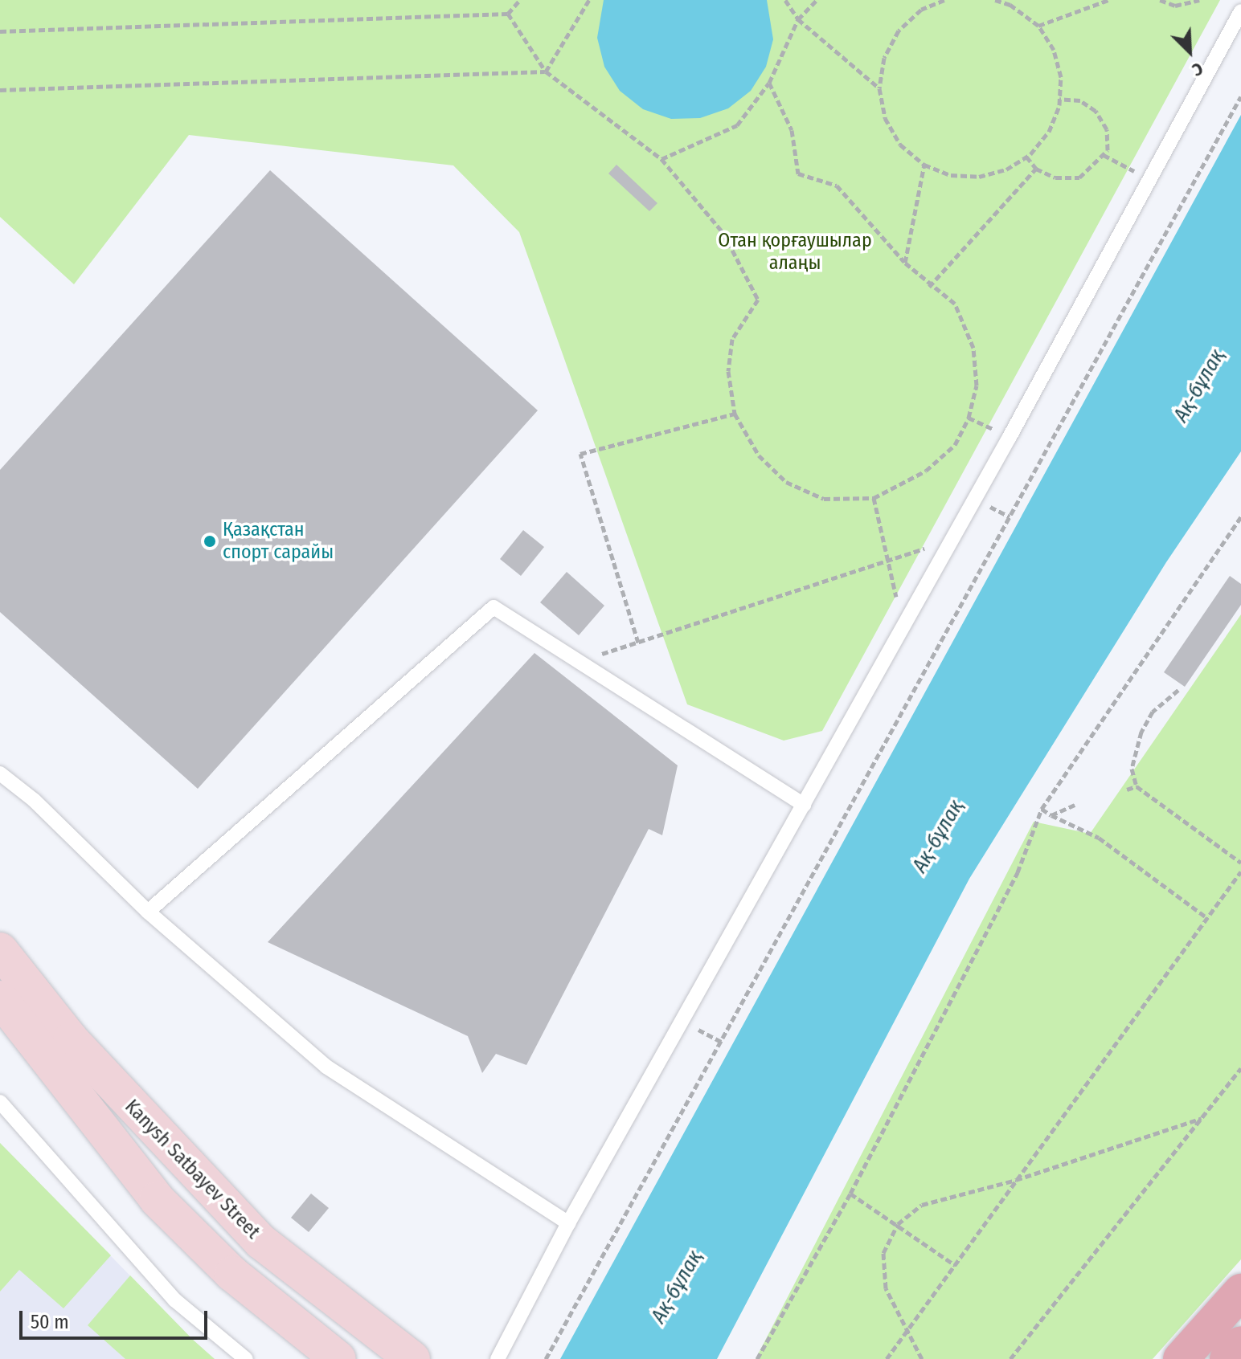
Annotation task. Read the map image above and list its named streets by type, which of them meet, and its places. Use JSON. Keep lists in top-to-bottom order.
{
  "streets": {
    "main road": ["Kanysh Satbayev Street"]
  },
  "water": ["Ақ-бұлақ"],
  "parks": ["Отан қорғаушылар алаңы"],
  "places": ["Қазақстан спорт сарайы"],
  "scale_bar": "50 m",
  "north": "bottom right"
}
